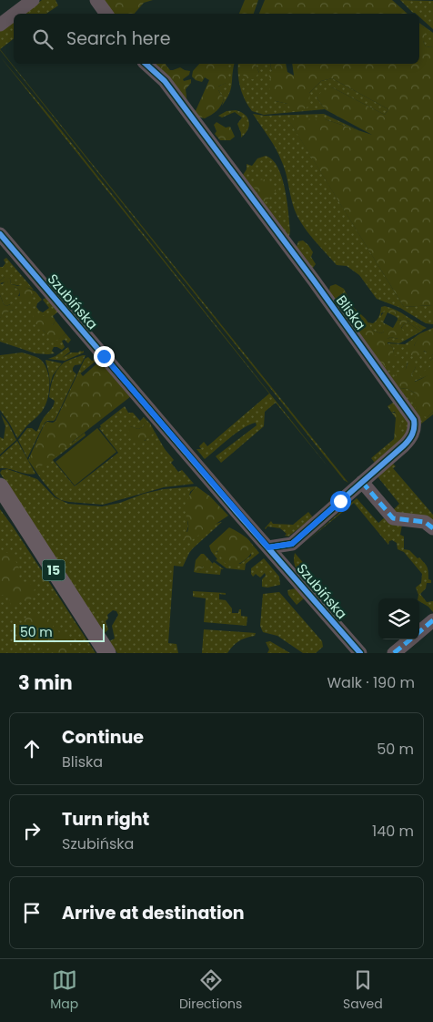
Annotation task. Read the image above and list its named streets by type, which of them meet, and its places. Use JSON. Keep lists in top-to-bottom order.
{
  "streets": {
    "main road": ["15"],
    "street": ["Szubińska", "Bliska"]
  },
  "scale_bar": "50 m",
  "page": {
    "search": "Search here",
    "scale": "50 m",
    "heading": ["3 min", "Walk · 190 m"],
    "list": [
      ["Continue", "Bliska", "50 m"],
      ["Turn right", "Szubińska", "140 m"],
      "Arrive at destination"
    ],
    "nav": ["Map", "Directions", "Saved"]
  }
}
